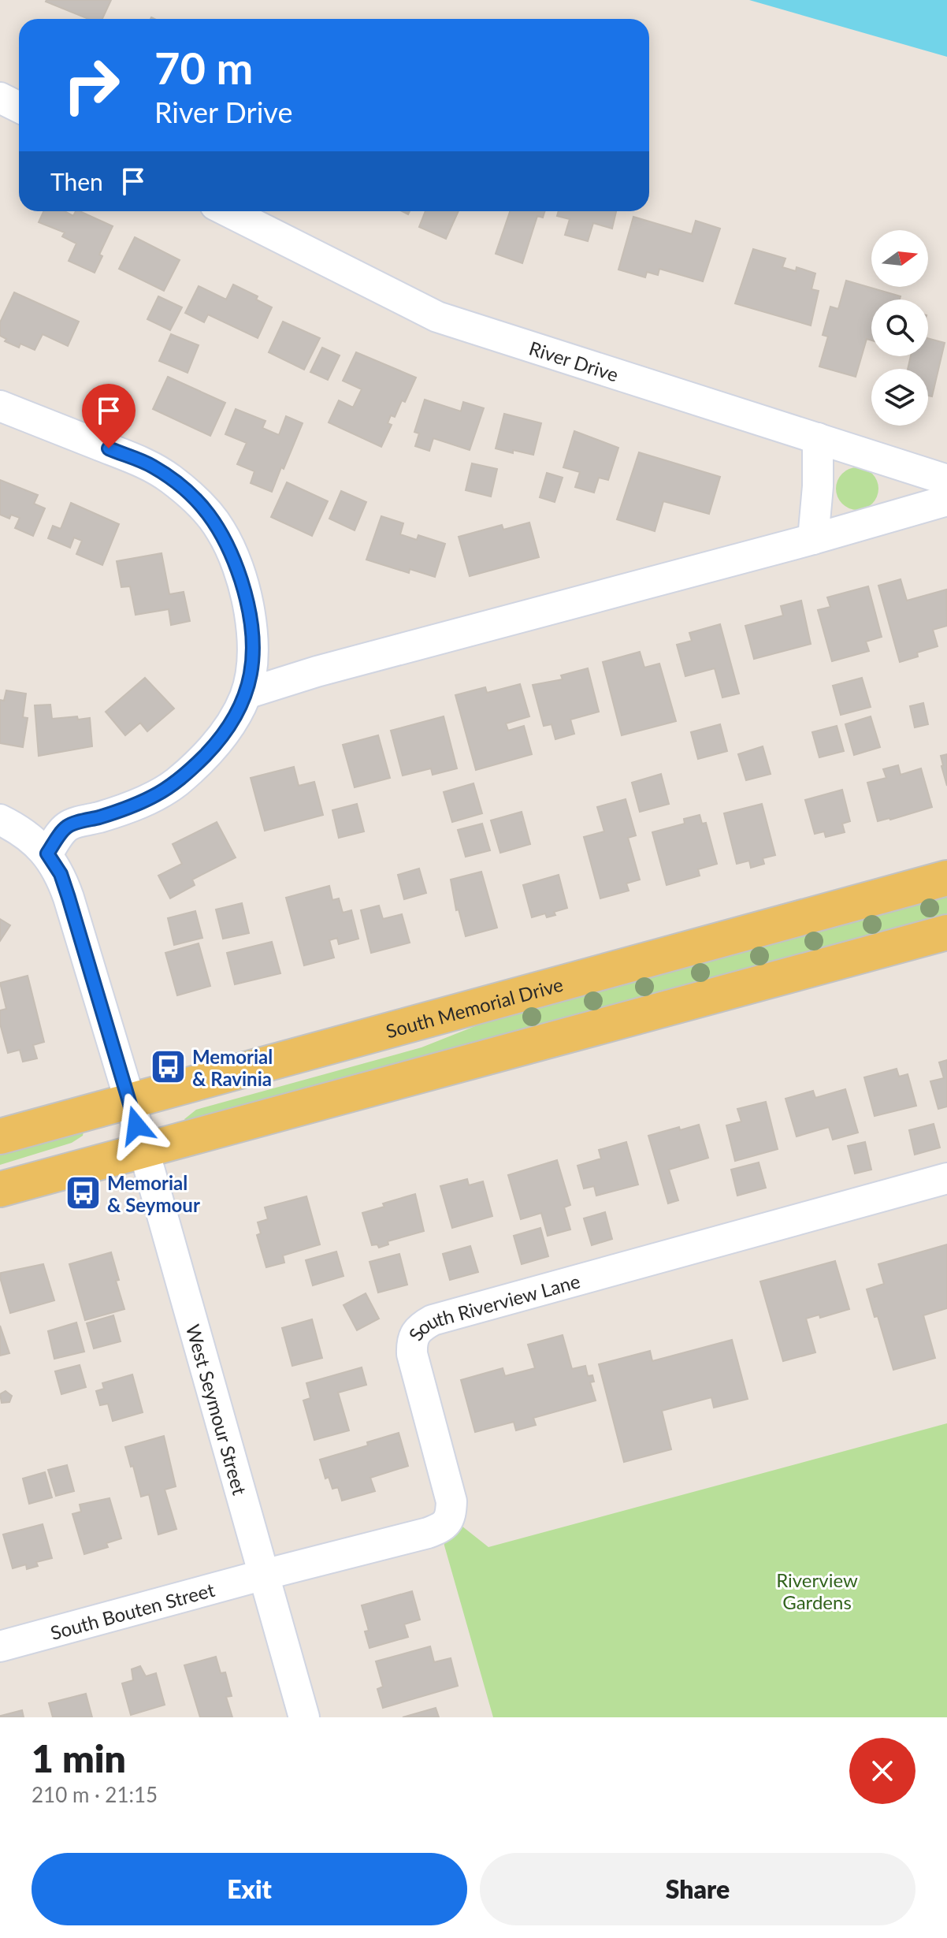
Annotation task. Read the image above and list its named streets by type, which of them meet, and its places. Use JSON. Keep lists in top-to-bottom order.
{
  "streets": {
    "main road": ["South Memorial Drive"],
    "street": [
      "River Drive",
      "South Riverview Lane",
      "West Seymour Street",
      "South Bouten Street"
    ]
  },
  "crossings": [
    ["South Memorial Drive", "West Seymour Street"],
    ["South Riverview Lane", "West Seymour Street"],
    ["South Riverview Lane", "South Bouten Street"],
    ["West Seymour Street", "South Bouten Street"]
  ],
  "parks": ["Riverview Gardens"],
  "places": {
    "bus stop": ["Memorial & Ravinia", "Memorial & Seymour"]
  },
  "north": "right",
  "page": {
    "turn": ["70 m", "River Drive"],
    "then": "Then",
    "heading": ["1 min", "210 m · 21:15"],
    "buttons": ["Exit", "Share"]
  }
}
